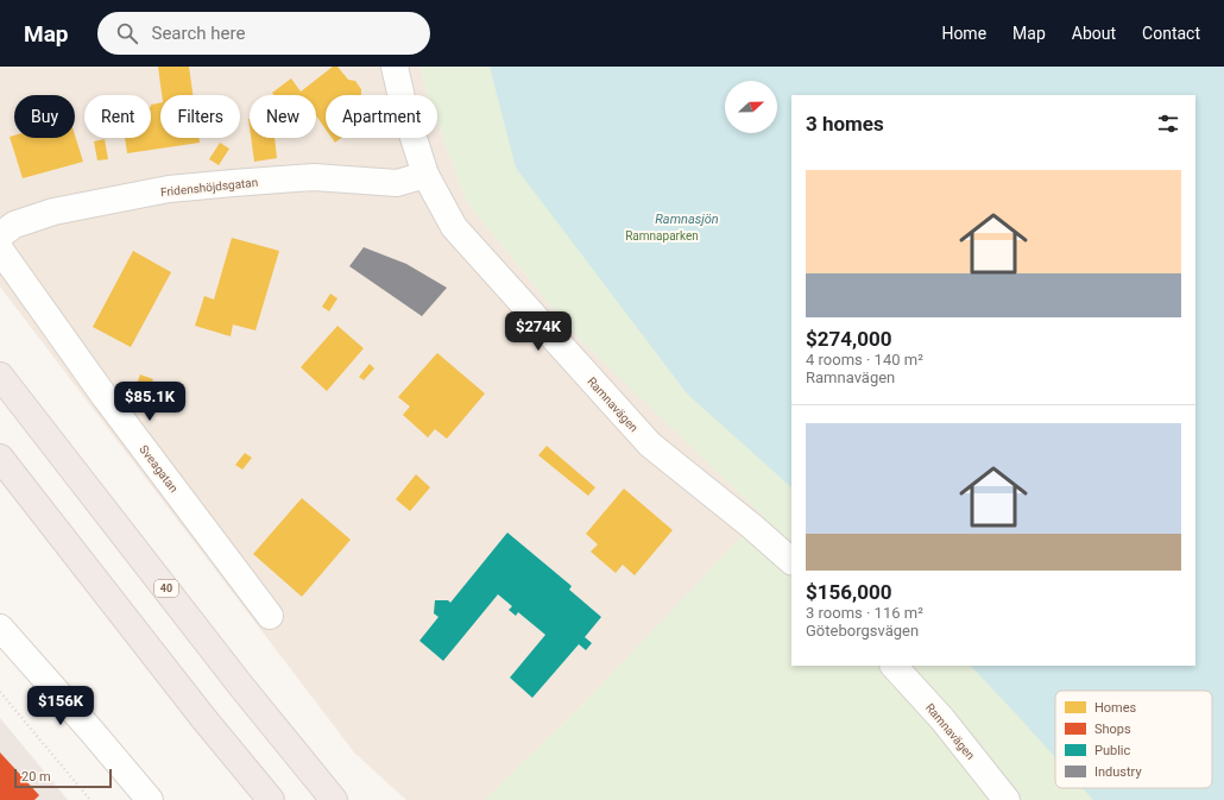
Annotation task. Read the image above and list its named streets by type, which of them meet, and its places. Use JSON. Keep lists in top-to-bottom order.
{
  "streets": {
    "highway": ["40"],
    "street": ["Fridenshöjdsgatan", "Ramnavägen", "Sveagatan"]
  },
  "crossings": [
    ["Fridenshöjdsgatan", "Ramnavägen"]
  ],
  "water": ["Ramnasjön"],
  "parks": ["Ramnaparken"],
  "legend": [
    "Homes",
    "Shops",
    "Public",
    "Industry"
  ],
  "scale_bar": "20 m",
  "north": "right",
  "page": {
    "header": "Map",
    "search": "Search here",
    "nav": [
      "Home",
      "Map",
      "About",
      "Contact"
    ],
    "chip": [
      "Buy",
      "Rent",
      "Filters",
      "New",
      "Apartment"
    ],
    "heading": "3 homes",
    "list": [
      {
        "name": "$274,000",
        "note": "4 rooms · 140 m² · Ramnavägen"
      },
      {
        "name": "$156,000",
        "note": "3 rooms · 116 m² · Göteborgsvägen"
      }
    ],
    "price": ["$274K", "$85.1K", "$156K"],
    "scale": "20 m"
  }
}
